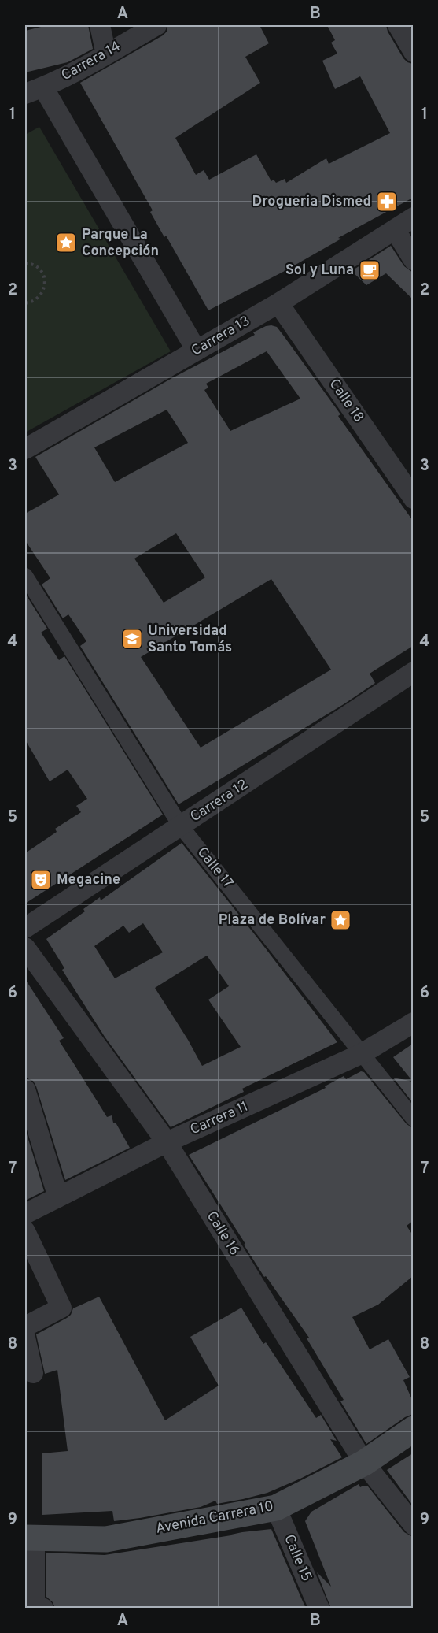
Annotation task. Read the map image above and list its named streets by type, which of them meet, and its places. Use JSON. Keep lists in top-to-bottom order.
{
  "streets": {
    "main road": ["Avenida Carrera 10"],
    "street": [
      "Carrera 14",
      "Carrera 13",
      "Calle 18",
      "Carrera 12",
      "Calle 17",
      "Carrera 11",
      "Calle 16",
      "Calle 15"
    ]
  },
  "crossings": [
    ["Carrera 13", "Calle 18"],
    ["Carrera 12", "Calle 17"],
    ["Calle 17", "Carrera 11"],
    ["Carrera 11", "Calle 16"],
    ["Calle 16", "Avenida Carrera 10"],
    ["Avenida Carrera 10", "Calle 15"]
  ],
  "places": {
    "pharmacy": ["Drogueria Dismed"],
    "place": ["Parque La Concepción", "Plaza de Bolívar"],
    "cafe": ["Sol y Luna"],
    "school or university": ["Universidad Santo Tomás"],
    "theatre": ["Megacine"]
  },
  "grid": {
    "columns": ["A", "B"],
    "rows": [
      "1",
      "2",
      "3",
      "4",
      "5",
      "6",
      "7",
      "8",
      "9"
    ]
  }
}
